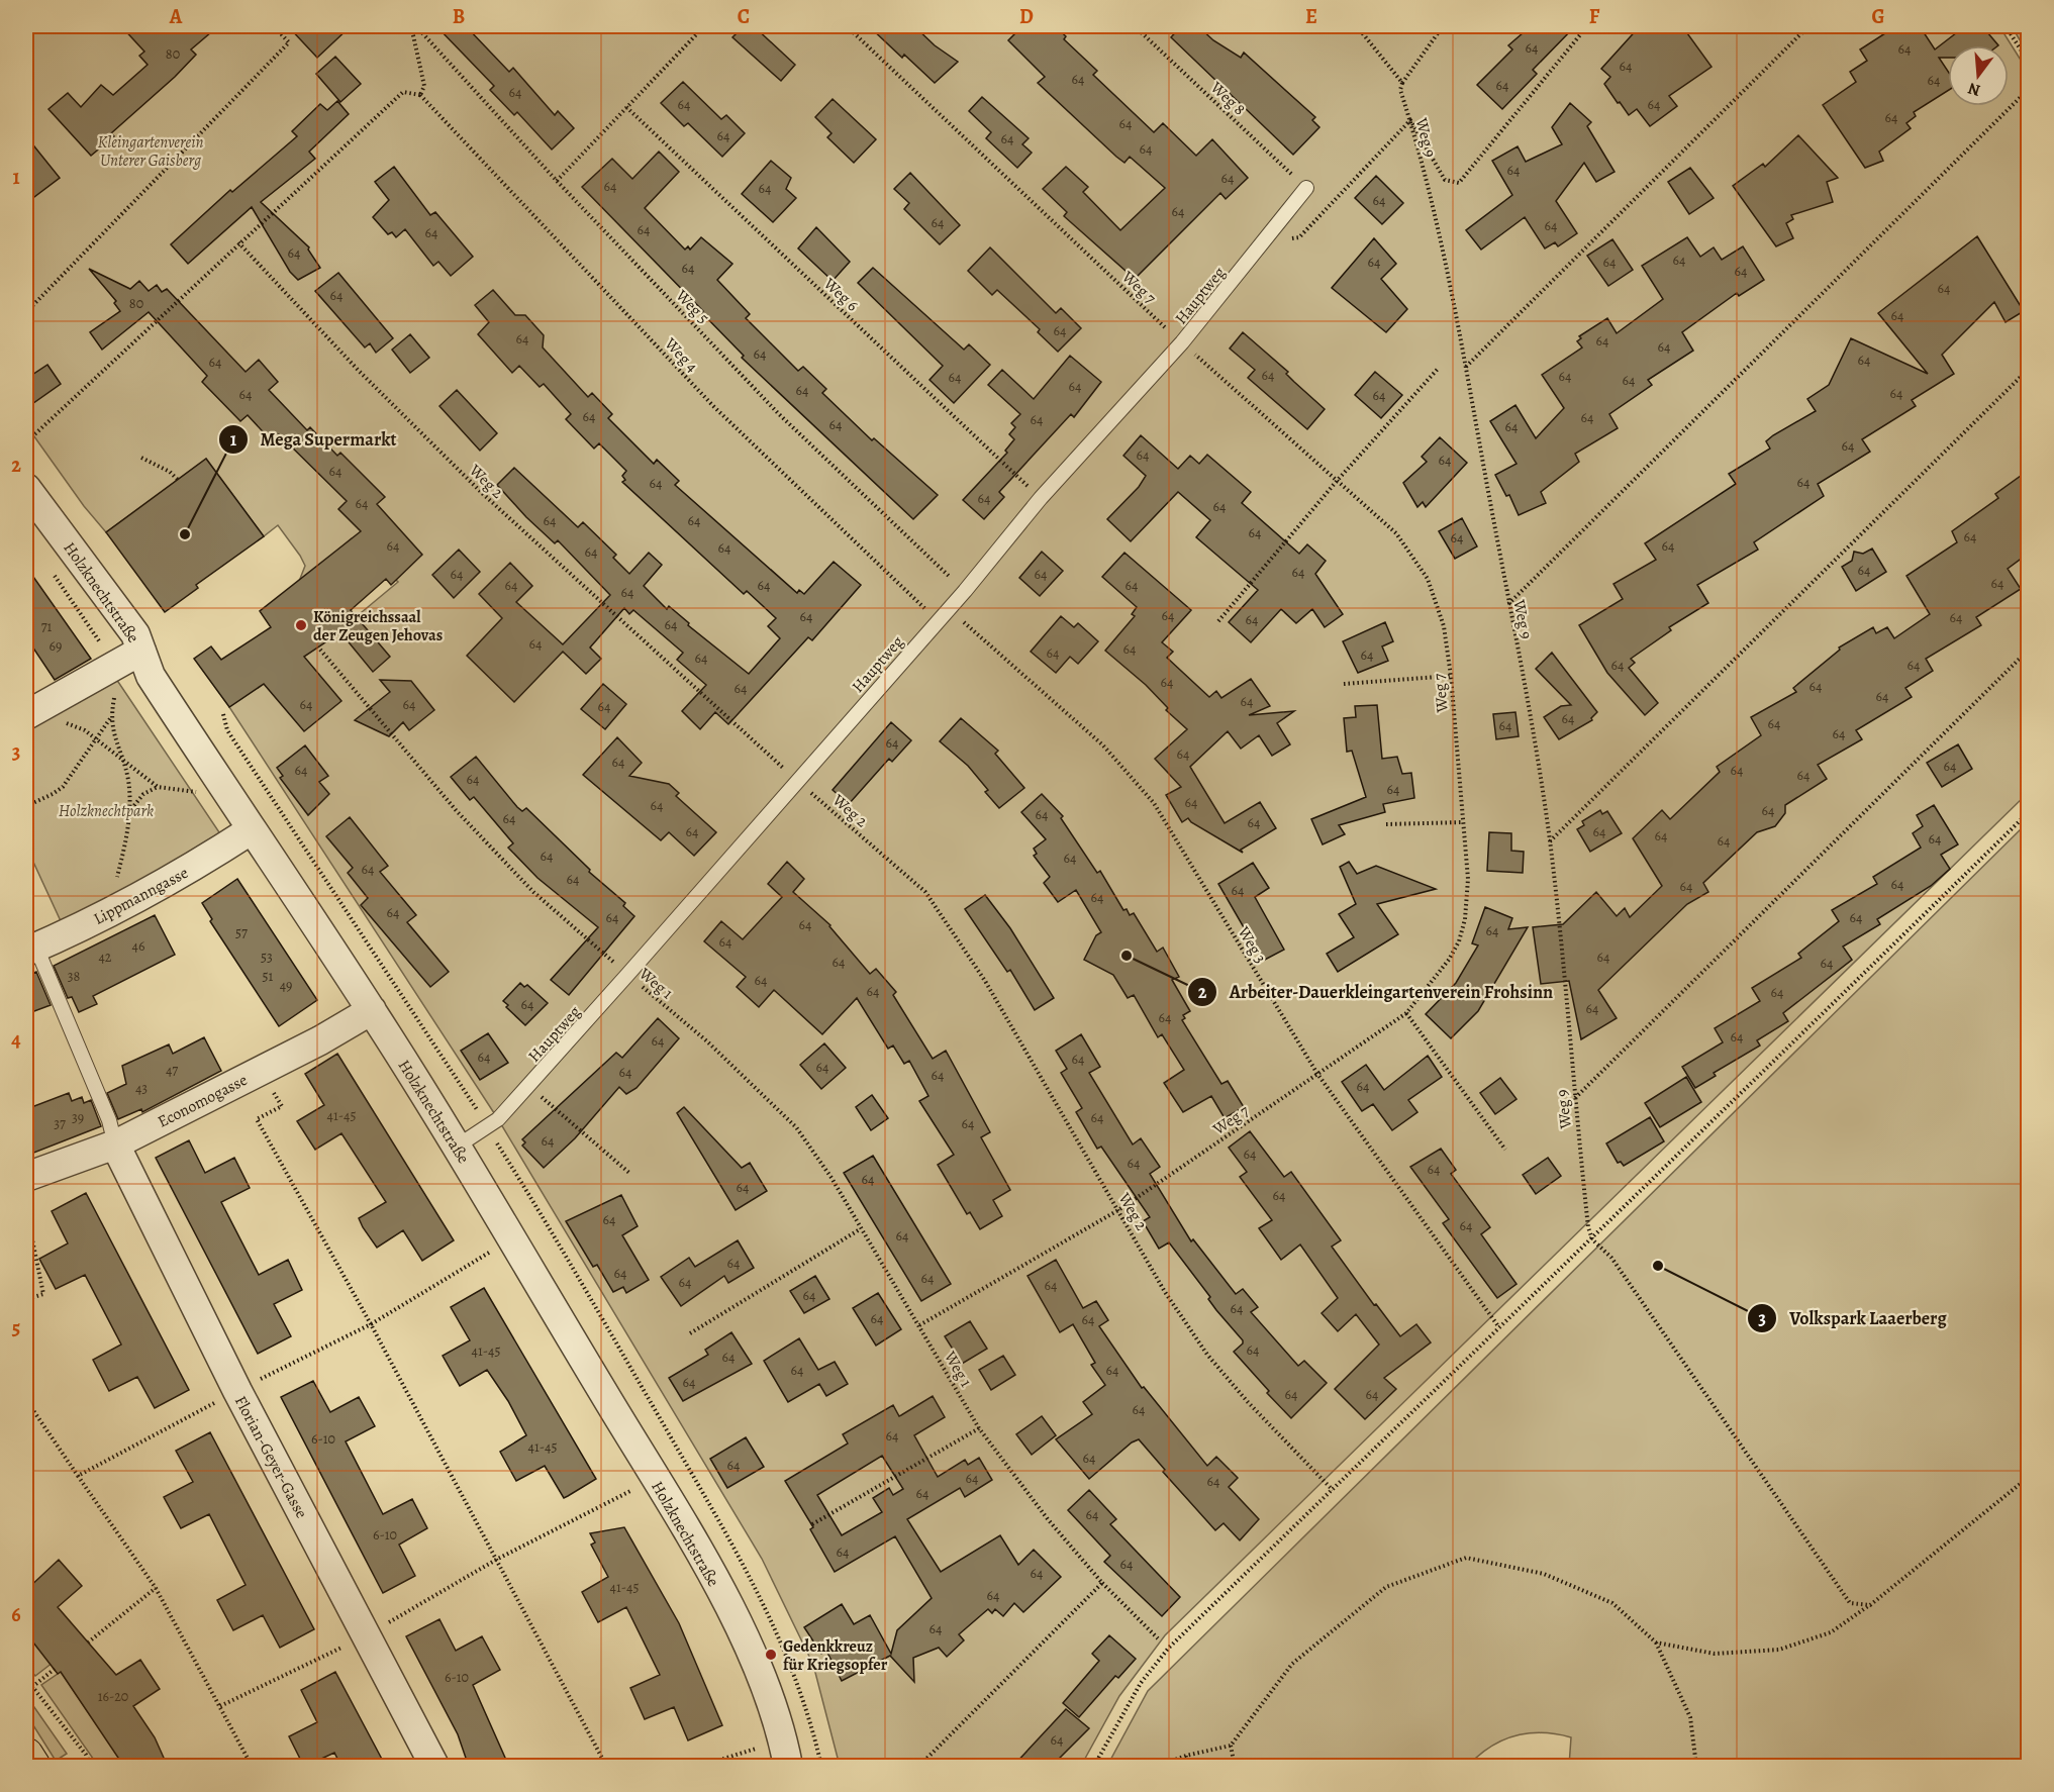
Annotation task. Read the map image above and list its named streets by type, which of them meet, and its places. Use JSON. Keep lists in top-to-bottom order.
{
  "streets": {
    "street": [
      "Holzknechtstraße",
      "Lippmanngasse",
      "Economogasse",
      "Florian-Geyer-Gasse"
    ],
    "lane": ["Hauptweg"],
    "path": [
      "Weg 8",
      "Weg 9",
      "Weg 7",
      "Weg 6",
      "Weg 5",
      "Weg 4",
      "Weg 2",
      "Weg 3",
      "Weg 1"
    ]
  },
  "crossings": [
    ["Weg 8", "Hauptweg"],
    ["Weg 7", "Hauptweg"],
    ["Weg 7", "Weg 2"],
    ["Weg 7", "Weg 3"],
    ["Weg 7", "Weg 1"],
    ["Weg 6", "Hauptweg"],
    ["Hauptweg", "Weg 5"],
    ["Hauptweg", "Weg 4"],
    ["Hauptweg", "Weg 2"],
    ["Hauptweg", "Holzknechtstraße"],
    ["Hauptweg", "Weg 3"],
    ["Hauptweg", "Weg 1"],
    ["Holzknechtstraße", "Lippmanngasse"],
    ["Holzknechtstraße", "Economogasse"],
    ["Economogasse", "Florian-Geyer-Gasse"]
  ],
  "parks": ["Kleingartenverein Unterer Gaisberg", "Holzknechtpark"],
  "places": [
    "Mega Supermarkt",
    "Königreichssaal der Zeugen Jehovas",
    "Arbeiter-Dauerkleingartenverein Frohsinn",
    "Volkspark Laaerberg",
    "Gedenkkreuz für Kriegsopfer"
  ],
  "house_numbers": [
    "64",
    "64",
    "80",
    "64",
    "64",
    "64",
    "64",
    "64",
    "64",
    "64",
    "64",
    "64",
    "64",
    "64",
    "64",
    "64",
    "64",
    "64",
    "64",
    "64",
    "64",
    "64",
    "64",
    "64",
    "64",
    "64",
    "64",
    "64",
    "64",
    "64",
    "64",
    "64",
    "64",
    "80",
    "64",
    "64",
    "64",
    "64",
    "64",
    "64",
    "64",
    "64",
    "64",
    "64",
    "64",
    "64",
    "64",
    "64",
    "64",
    "64",
    "64",
    "64",
    "64",
    "64",
    "64",
    "64",
    "64",
    "64",
    "64",
    "64",
    "64",
    "64",
    "64",
    "64",
    "64",
    "64",
    "64",
    "64",
    "64",
    "64",
    "64",
    "64",
    "64",
    "64",
    "64",
    "64",
    "64",
    "64",
    "64",
    "64",
    "64",
    "64",
    "64",
    "64",
    "64",
    "64",
    "64",
    "64",
    "71",
    "64",
    "69",
    "64",
    "64",
    "64",
    "64",
    "64",
    "64",
    "64",
    "64",
    "64",
    "64",
    "64",
    "64",
    "64",
    "64",
    "64",
    "64",
    "64",
    "64",
    "64",
    "64",
    "64",
    "64",
    "64",
    "64",
    "64",
    "64",
    "64",
    "64",
    "64",
    "64",
    "64",
    "64",
    "64",
    "64",
    "64",
    "64",
    "64",
    "64",
    "64",
    "64",
    "64",
    "64",
    "64",
    "64",
    "64",
    "64",
    "64",
    "64",
    "64",
    "64",
    "64",
    "57",
    "64",
    "46",
    "42",
    "53",
    "64",
    "64",
    "64",
    "38",
    "51",
    "64",
    "49",
    "64",
    "64",
    "64",
    "64",
    "64",
    "64",
    "64",
    "64",
    "64",
    "64",
    "47",
    "64",
    "64",
    "64",
    "43",
    "41-45",
    "39",
    "64",
    "37",
    "64",
    "64",
    "64",
    "64",
    "64",
    "64",
    "64",
    "64",
    "64",
    "64",
    "64",
    "64",
    "64",
    "64",
    "64",
    "64",
    "64",
    "64",
    "64",
    "64",
    "64",
    "41-45",
    "64",
    "64",
    "64",
    "64",
    "64",
    "64",
    "64",
    "64",
    "6-10",
    "41-45",
    "64",
    "64",
    "64",
    "64",
    "64",
    "64",
    "6-10",
    "64",
    "64",
    "64",
    "41-45",
    "64",
    "64",
    "6-10",
    "16-20",
    "64"
  ],
  "north": "bottom",
  "grid": {
    "columns": [
      "A",
      "B",
      "C",
      "D",
      "E",
      "F",
      "G"
    ],
    "rows": [
      "1",
      "2",
      "3",
      "4",
      "5",
      "6"
    ]
  }
}
